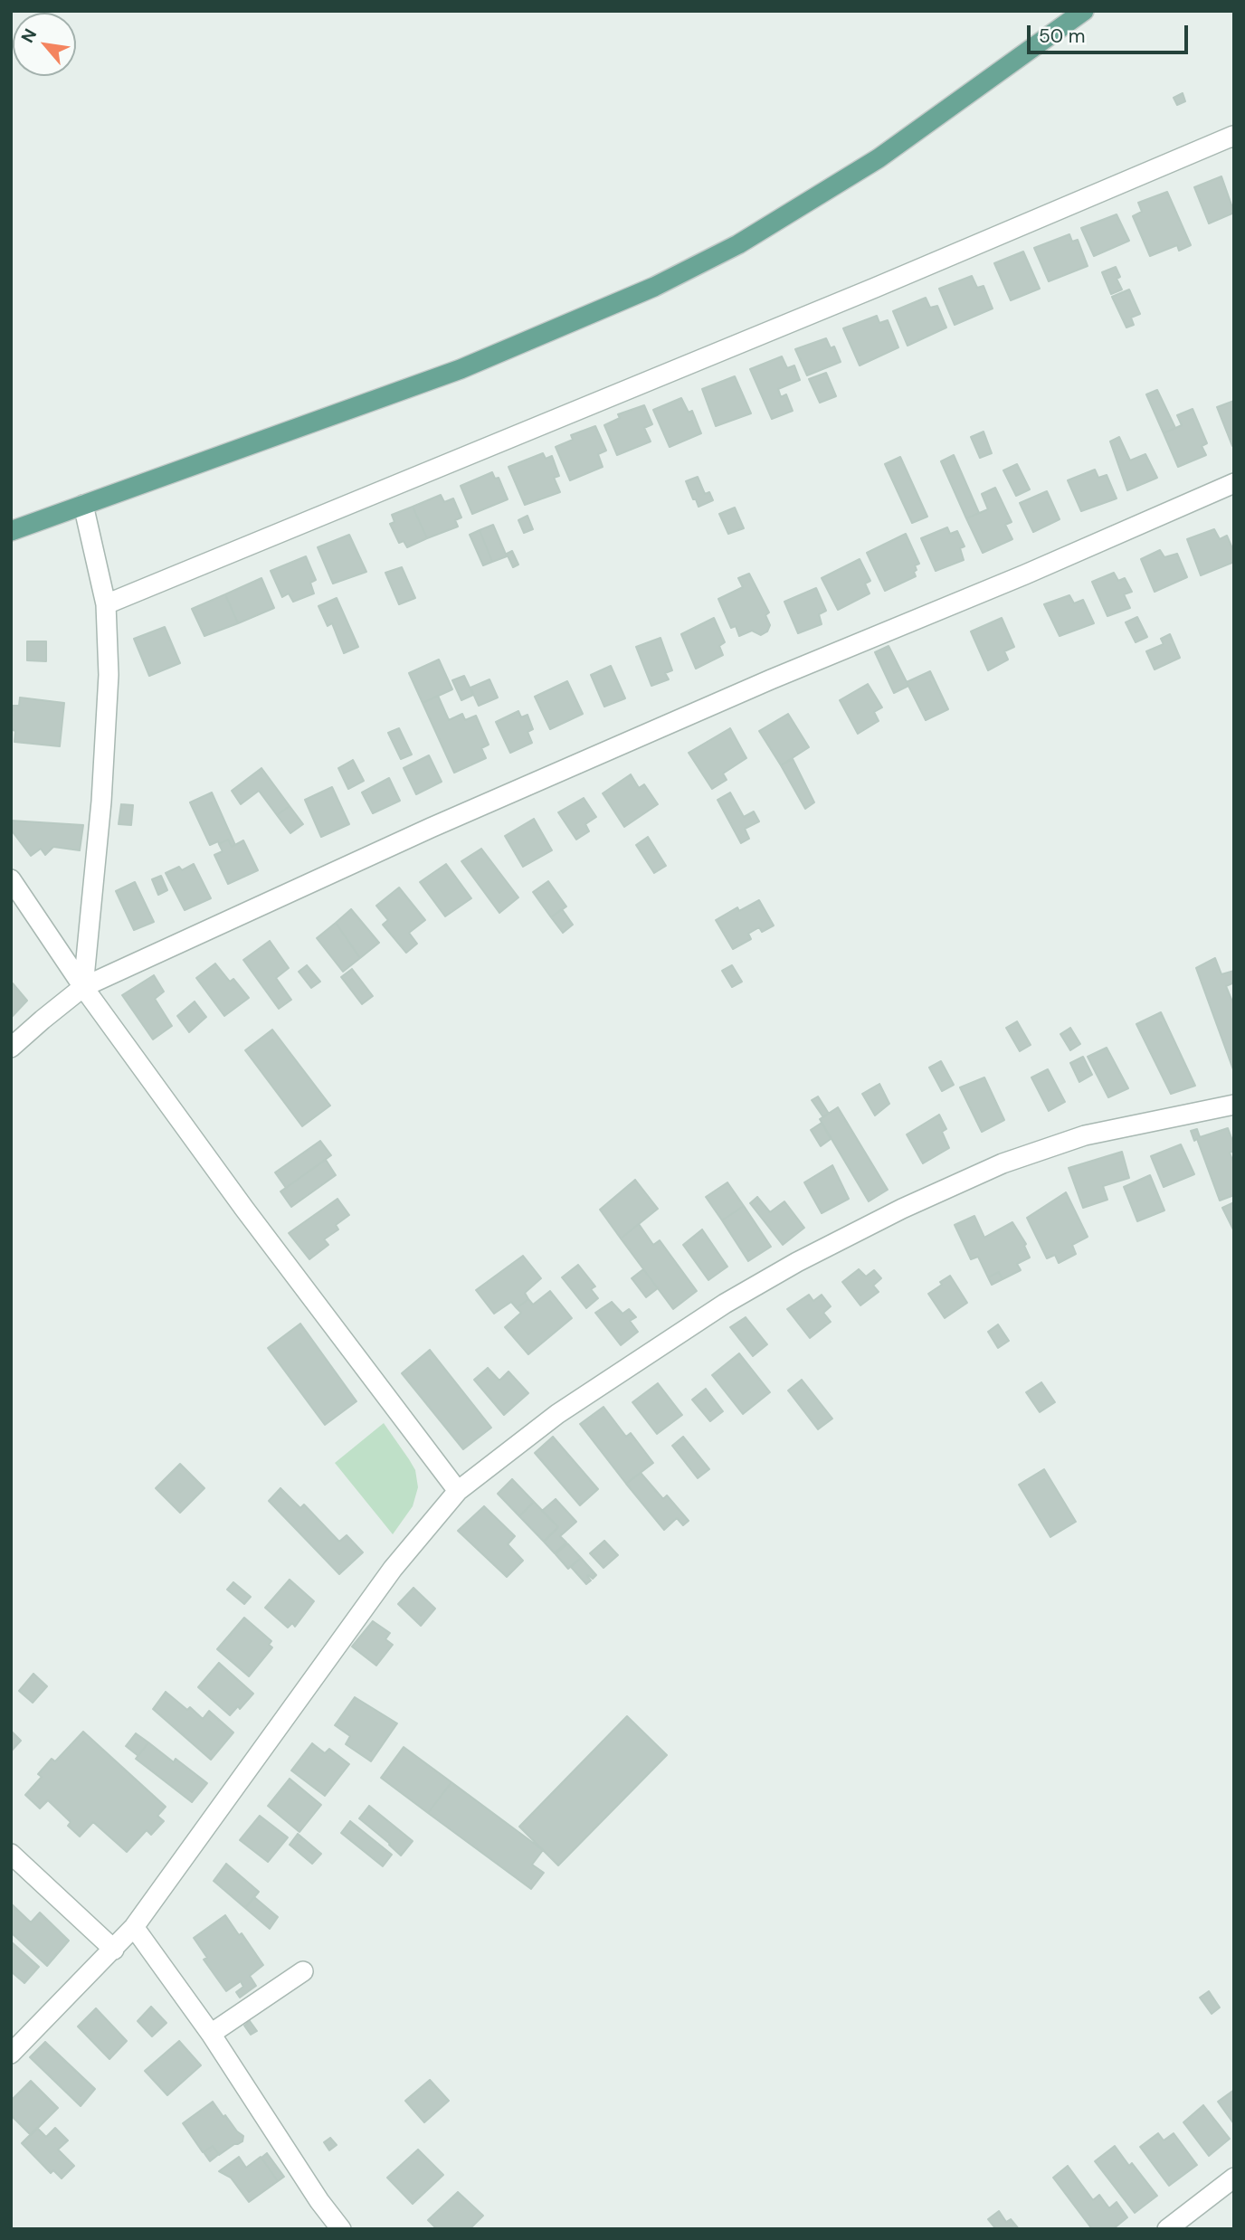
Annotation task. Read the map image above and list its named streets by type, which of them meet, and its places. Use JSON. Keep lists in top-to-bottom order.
{
  "scale_bar": "50 m",
  "north": "top left"
}
